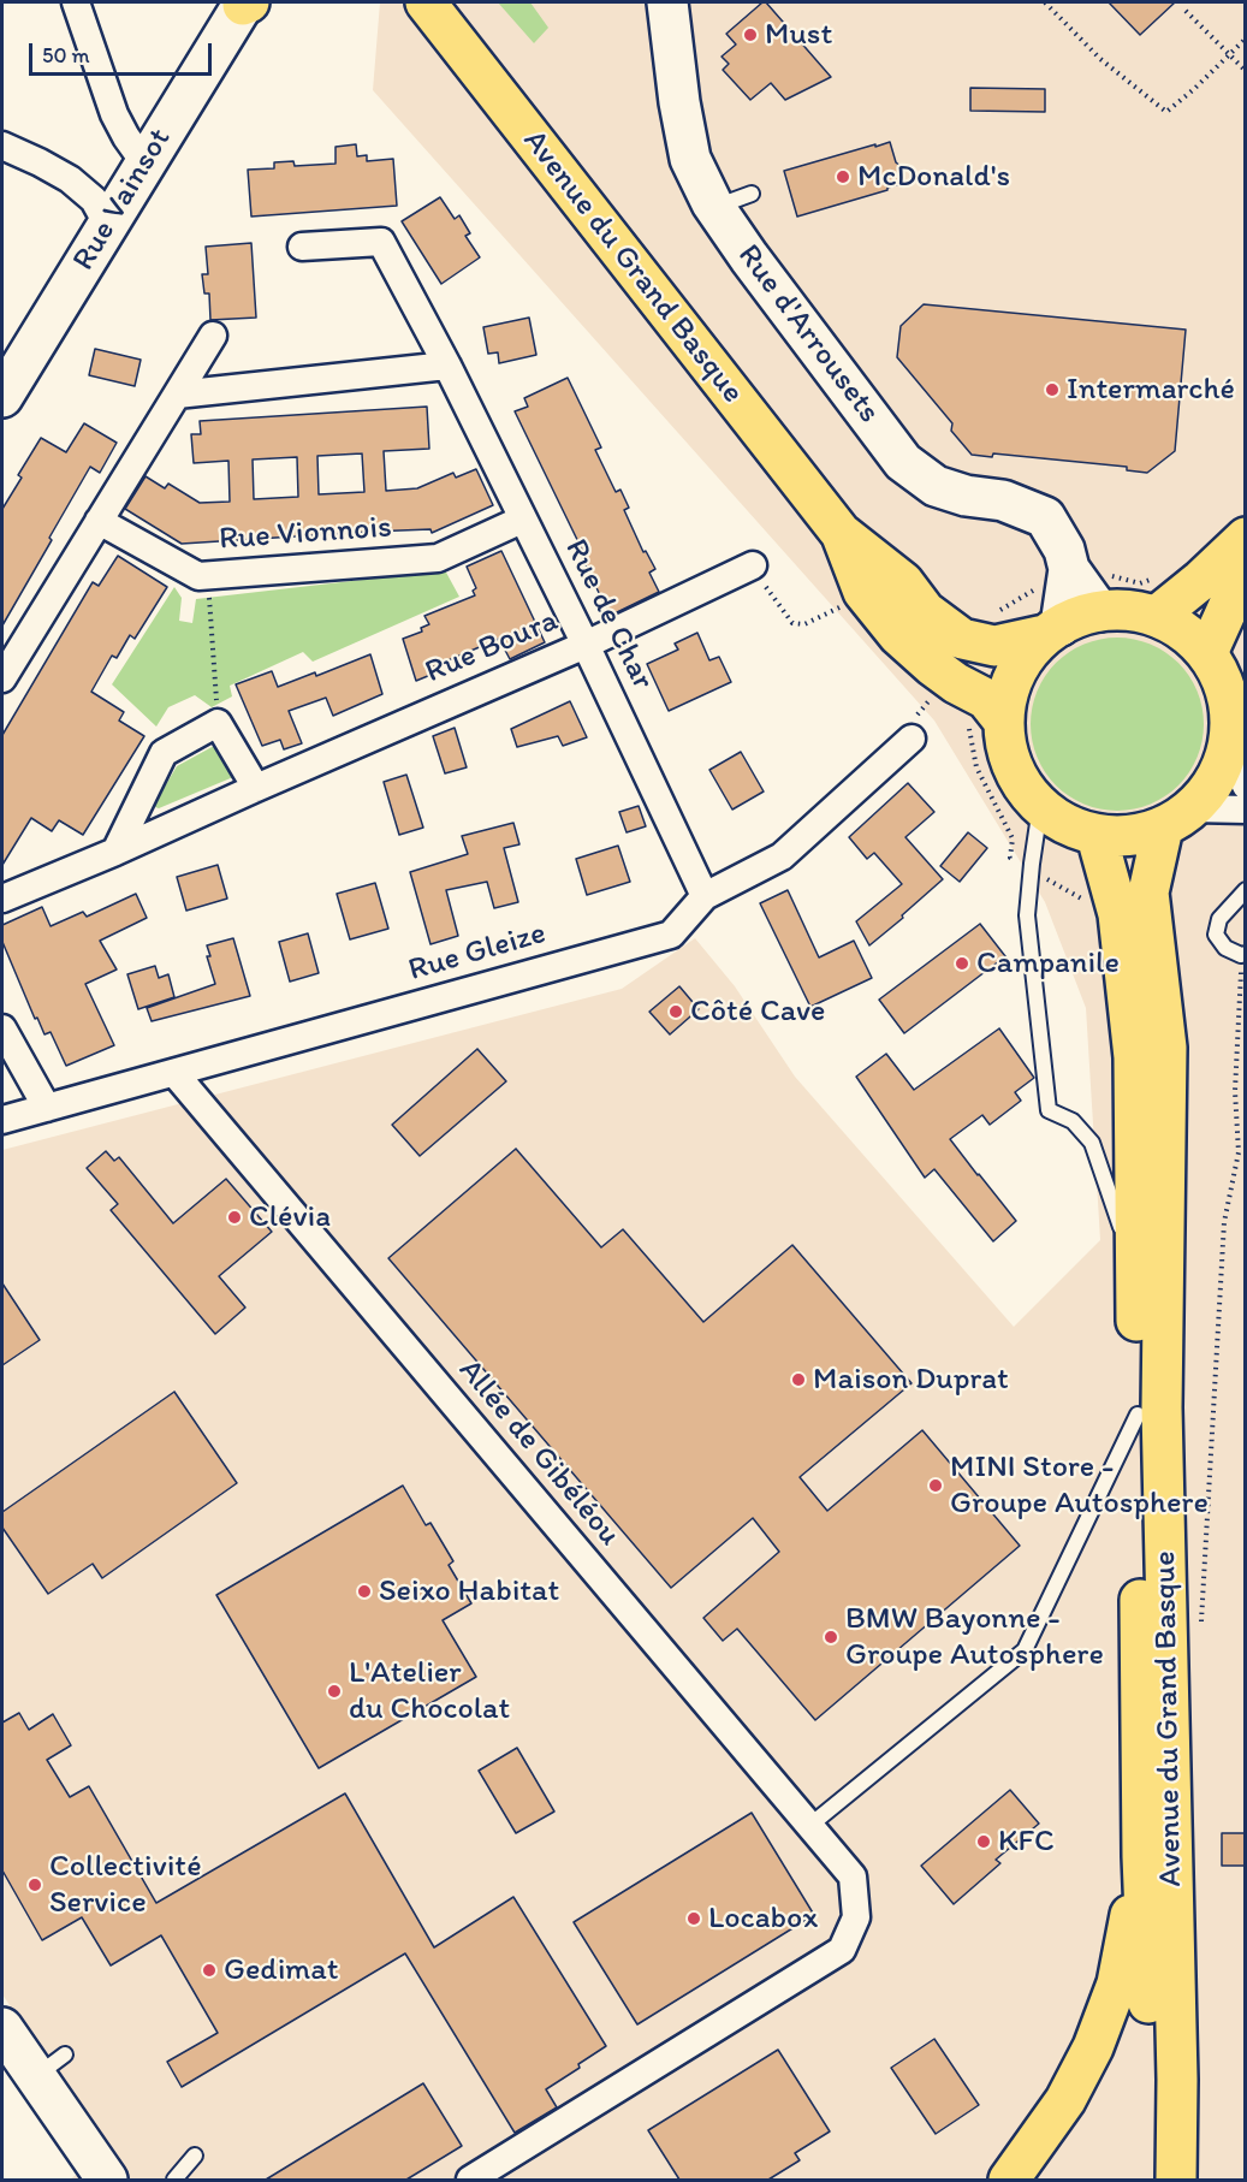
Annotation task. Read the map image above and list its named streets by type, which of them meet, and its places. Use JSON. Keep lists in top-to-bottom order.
{
  "streets": {
    "main road": ["Avenue du Grand Basque"],
    "street": [
      "Rue Vainsot",
      "Rue d'Arrousets",
      "Rue Vionnois",
      "Rue de Char",
      "Rue Boura",
      "Rue Gleize",
      "Allée de Gibéléou"
    ]
  },
  "crossings": [
    ["Avenue du Grand Basque", "Rue d'Arrousets"],
    ["Rue Vionnois", "Rue de Char"],
    ["Rue de Char", "Rue Boura"],
    ["Rue de Char", "Rue Gleize"],
    ["Rue Gleize", "Allée de Gibéléou"]
  ],
  "places": [
    "Must",
    "McDonald's",
    "Intermarché",
    "Campanile",
    "Côté Cave",
    "Clévia",
    "Maison Duprat",
    "MINI Store - Groupe Autosphere",
    "Seixo Habitat",
    "BMW Bayonne - Groupe Autosphere",
    "L'Atelier du Chocolat",
    "KFC",
    "Collectivité Service",
    "Locabox",
    "Gedimat"
  ],
  "scale_bar": "50 m"
}
